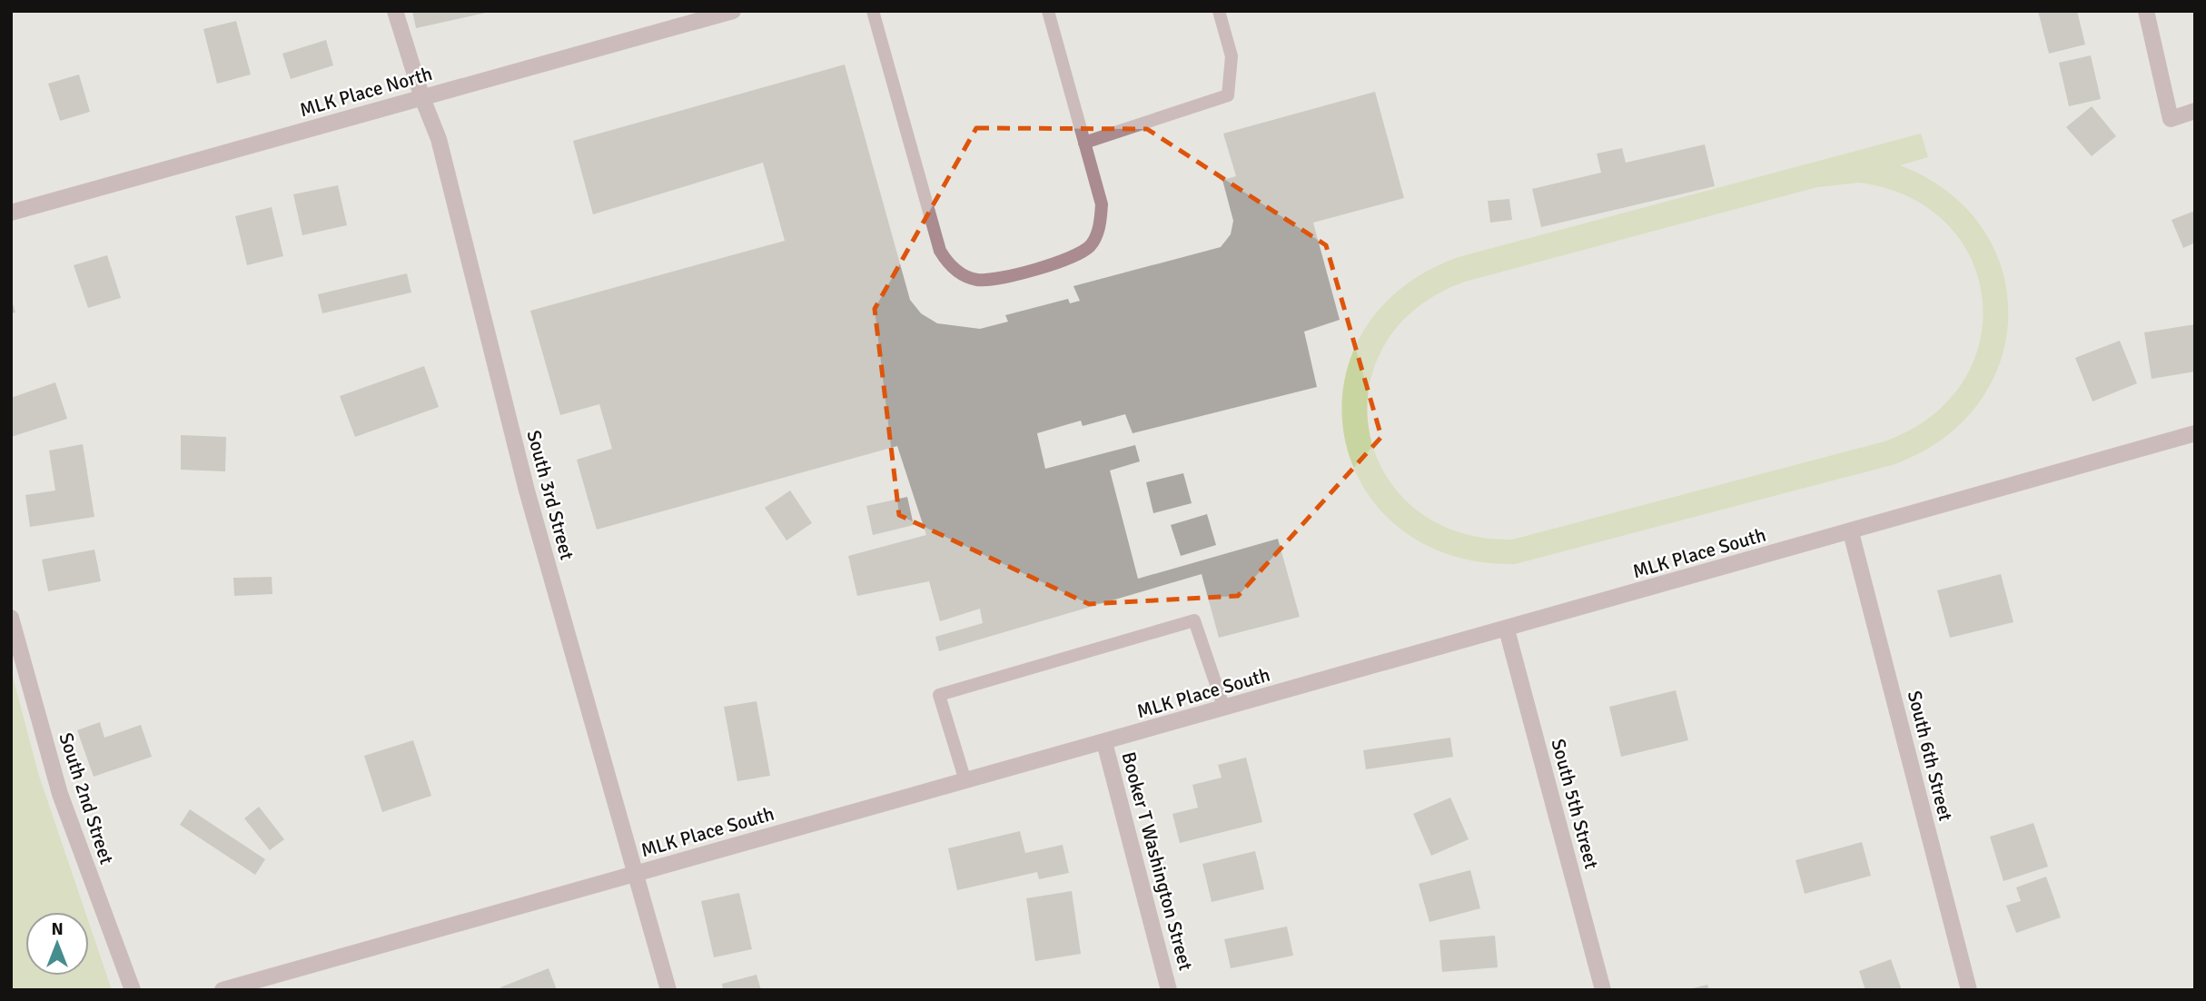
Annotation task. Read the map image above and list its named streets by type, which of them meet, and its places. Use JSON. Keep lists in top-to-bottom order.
{
  "streets": {
    "street": [
      "MLK Place North",
      "South 3rd Street",
      "MLK Place South",
      "South 6th Street",
      "South 2nd Street",
      "South 5th Street",
      "Booker T Washington Street"
    ]
  },
  "crossings": [
    ["MLK Place North", "South 3rd Street"],
    ["South 3rd Street", "MLK Place South"],
    ["MLK Place South", "South 6th Street"],
    ["MLK Place South", "South 5th Street"],
    ["MLK Place South", "Booker T Washington Street"]
  ],
  "north": "top"
}
